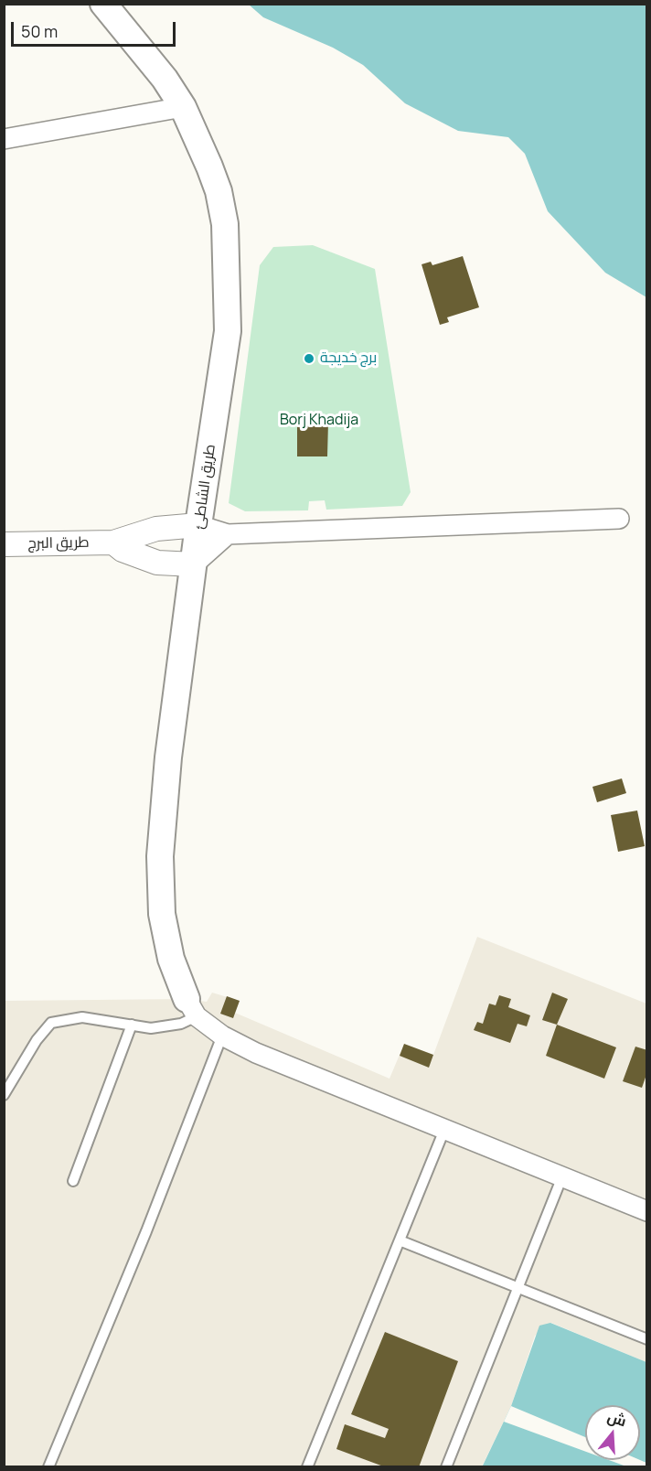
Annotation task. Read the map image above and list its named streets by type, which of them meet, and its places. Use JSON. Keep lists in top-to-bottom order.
{
  "streets": {
    "main road": ["طريق الشاطئ"],
    "street": ["طريق البرج"]
  },
  "crossings": [
    ["طريق الشاطئ", "طريق البرج"]
  ],
  "parks": ["Borj Khadija"],
  "places": ["برج خديجة"],
  "scale_bar": "50 m",
  "north": "top"
}
